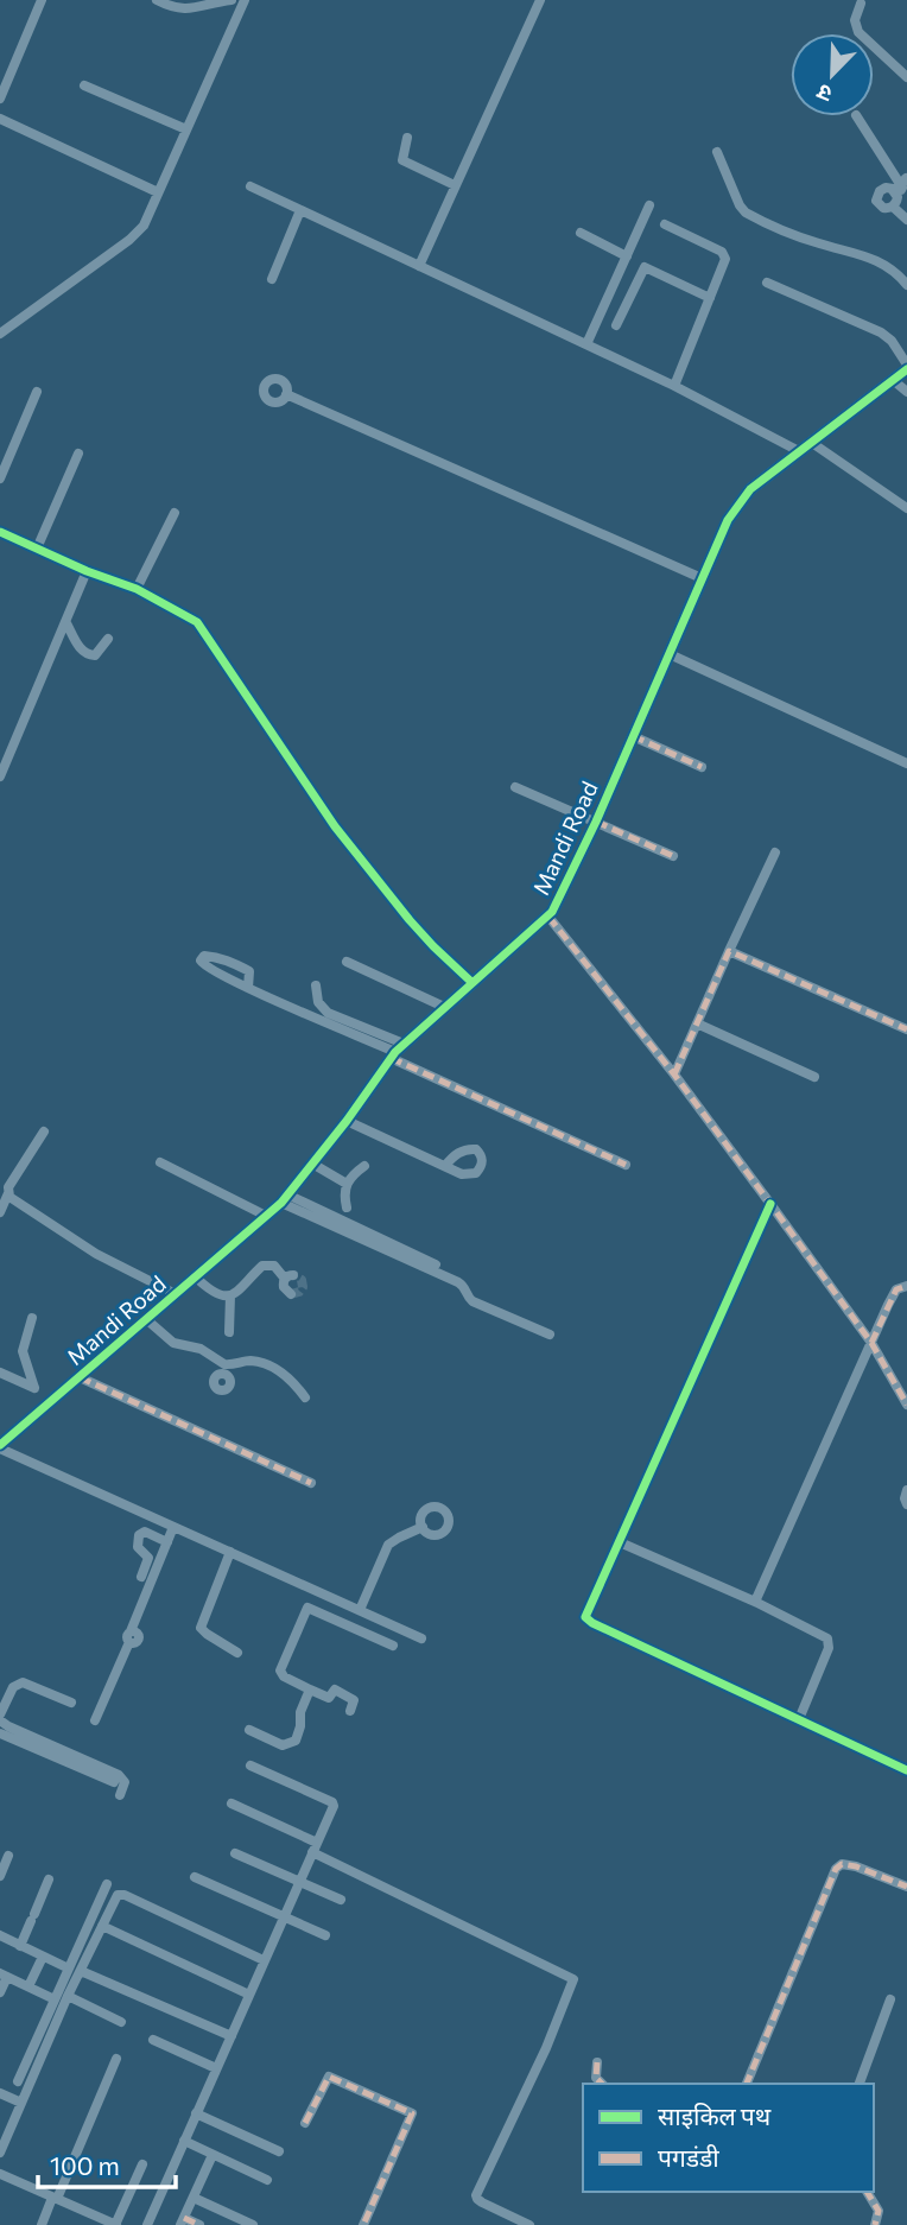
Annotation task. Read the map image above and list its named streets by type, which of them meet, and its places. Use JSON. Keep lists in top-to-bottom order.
{
  "streets": {
    "street": ["Mandi Road"]
  },
  "legend": ["साइकिल पथ", "पगडंडी"],
  "scale_bar": "100 m",
  "north": "bottom left"
}
